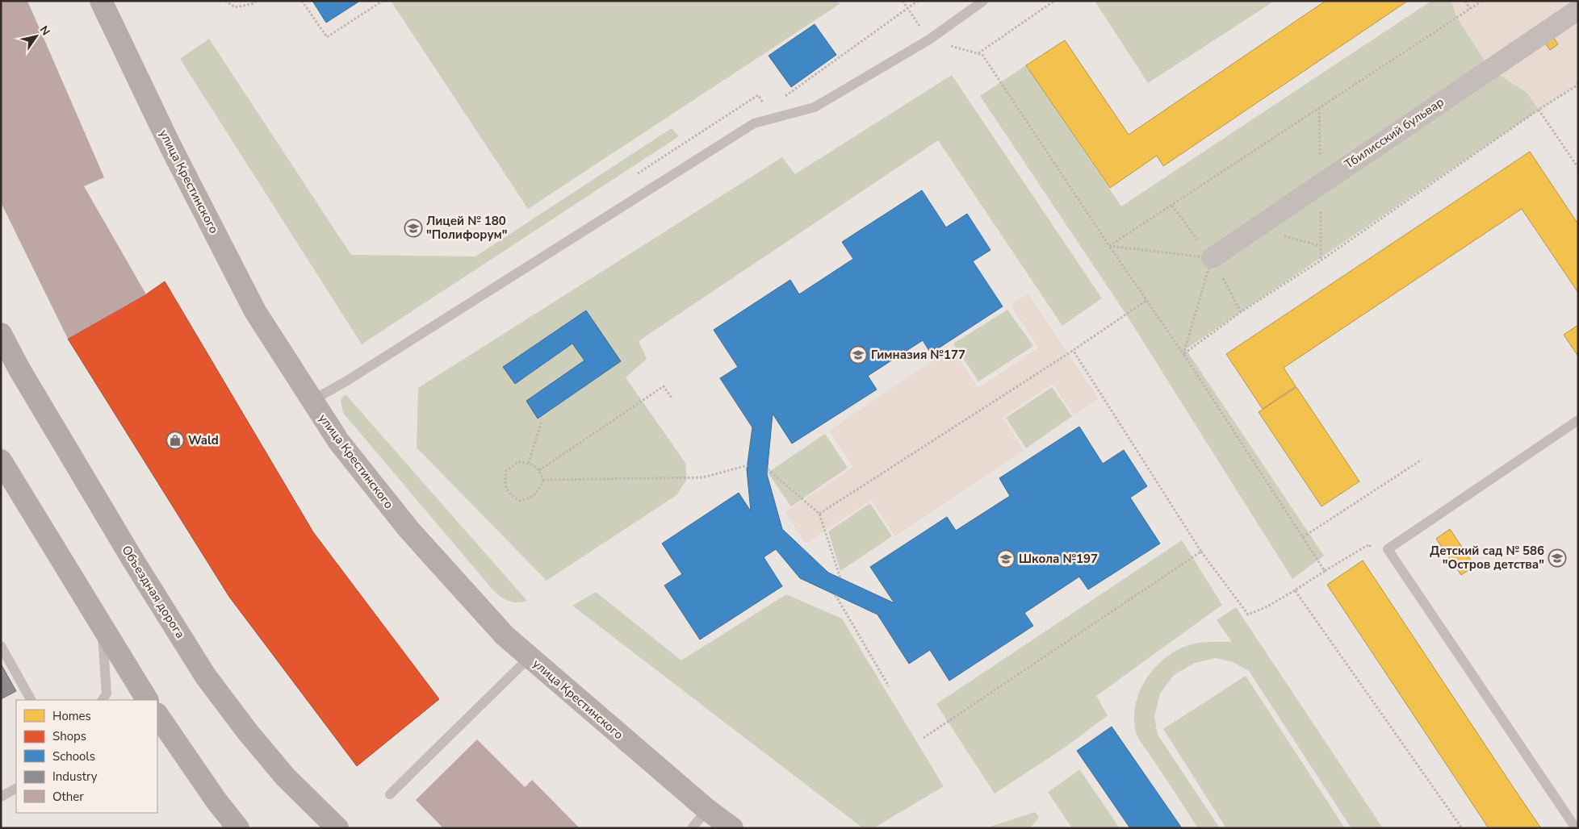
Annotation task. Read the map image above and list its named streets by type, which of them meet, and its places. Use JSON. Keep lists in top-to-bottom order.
{
  "streets": {
    "main road": ["Объездная дорога"],
    "street": ["Тбилисский бульвар", "улица Крестинского"]
  },
  "places": {
    "school or university": [
      "Лицей № 180 \"Полифорум\"",
      "Гимназия №177",
      "Детский сад № 586 \"Остров детства\"",
      "Школа №197"
    ],
    "shop": ["Wald"]
  },
  "legend": [
    "Homes",
    "Shops",
    "Schools",
    "Industry",
    "Other"
  ],
  "north": "top right"
}
